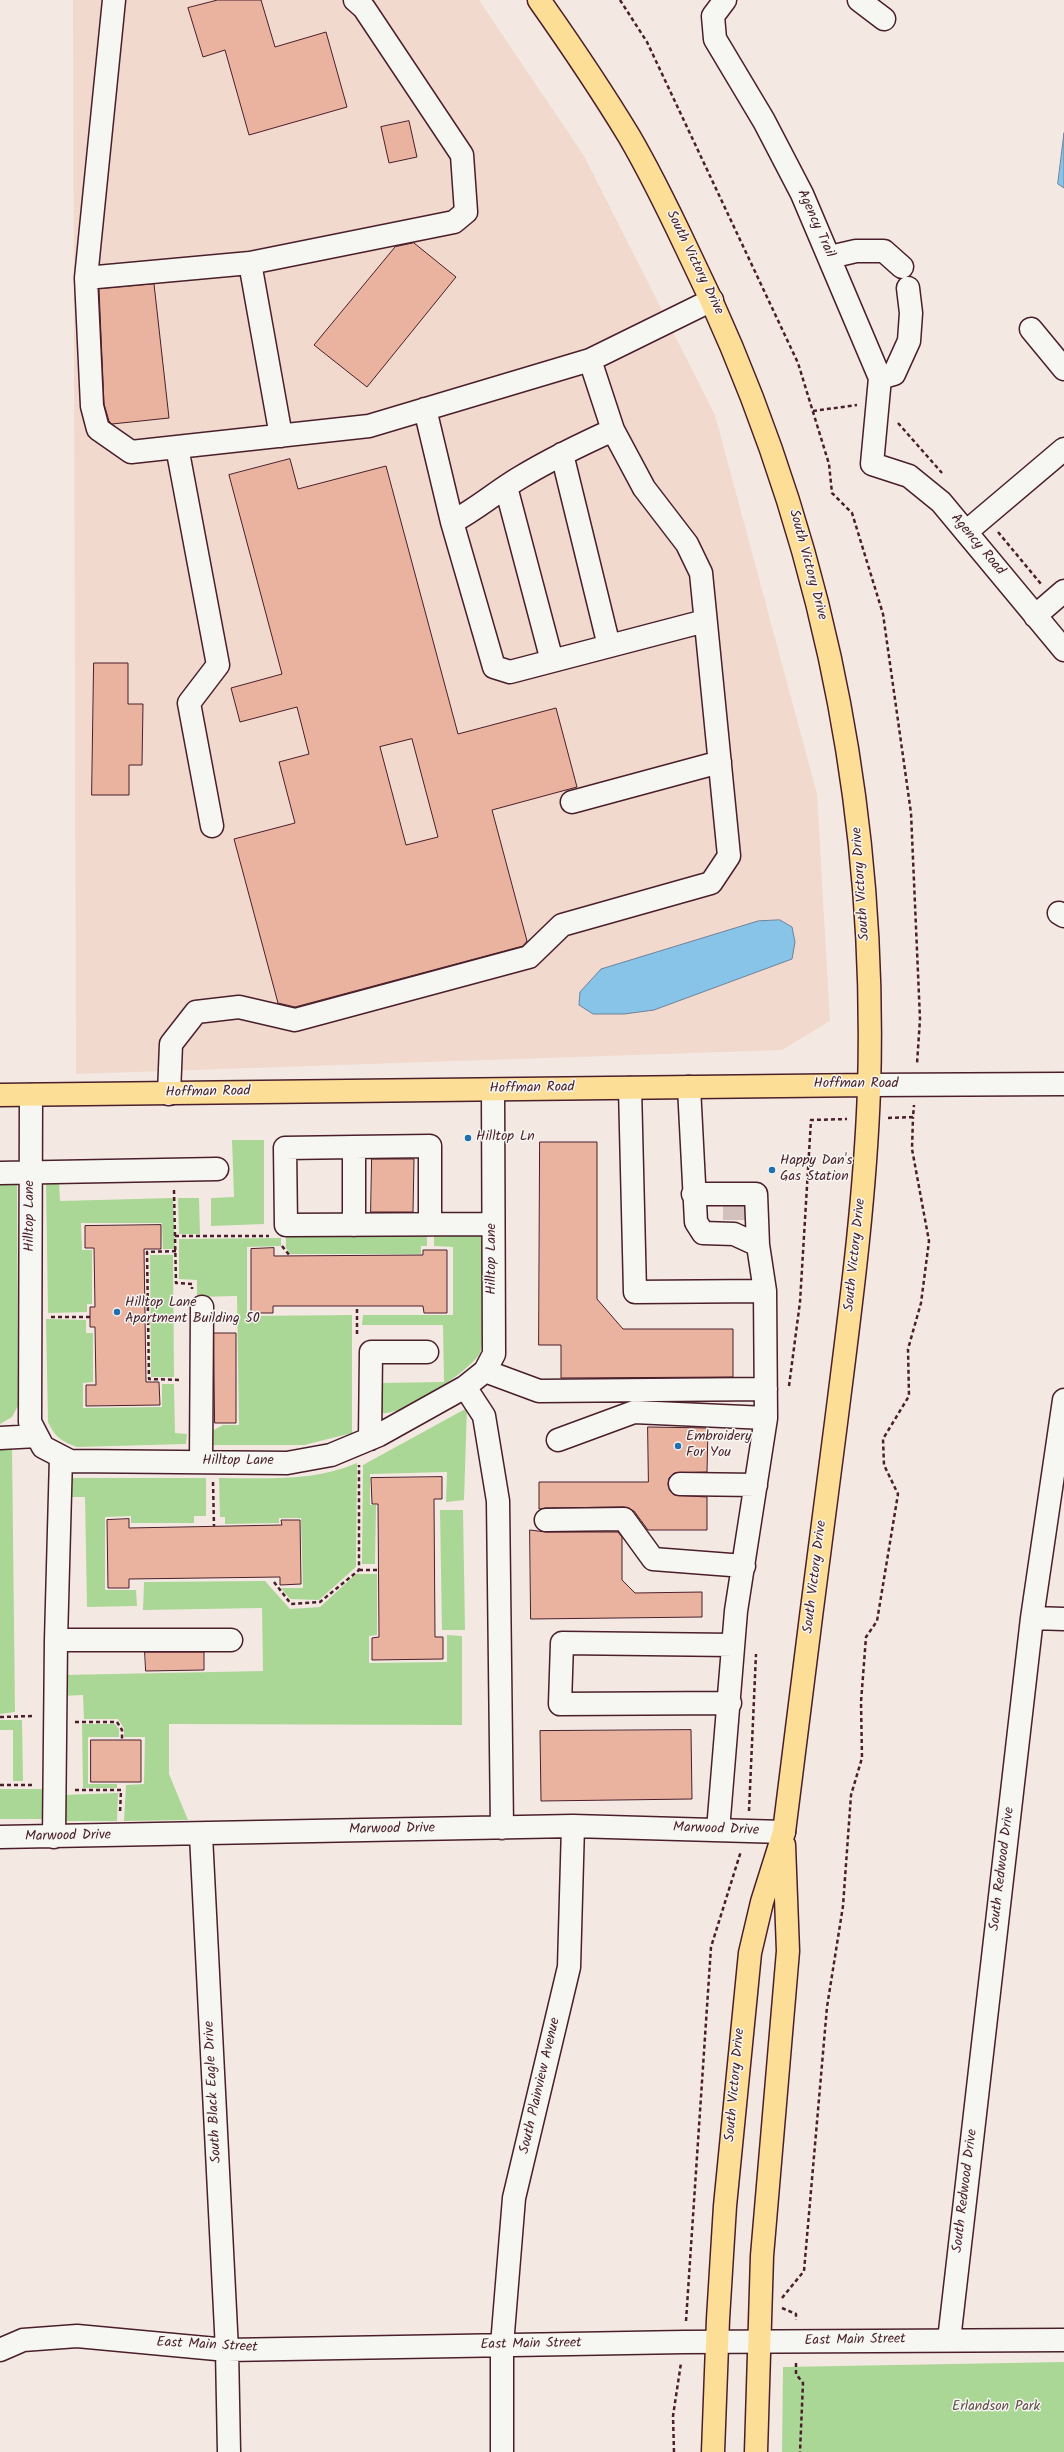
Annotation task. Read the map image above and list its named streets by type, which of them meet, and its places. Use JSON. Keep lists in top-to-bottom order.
{
  "streets": {
    "main road": ["South Victory Drive", "Hoffman Road"],
    "street": [
      "Agency Trail",
      "Agency Road",
      "Hilltop Lane",
      "Marwood Drive",
      "South Redwood Drive",
      "South Plainview Avenue",
      "South Black Eagle Drive",
      "East Main Street"
    ]
  },
  "crossings": [
    ["Agency Trail", "Agency Road"],
    ["South Victory Drive", "Hoffman Road"],
    ["South Victory Drive", "Marwood Drive"],
    ["South Victory Drive", "East Main Street"],
    ["Hoffman Road", "Hilltop Lane"],
    ["Marwood Drive", "South Plainview Avenue"],
    ["Marwood Drive", "South Black Eagle Drive"],
    ["South Redwood Drive", "East Main Street"],
    ["South Plainview Avenue", "East Main Street"],
    ["South Black Eagle Drive", "East Main Street"]
  ],
  "parks": ["Erlandson Park"],
  "places": [
    "Hilltop Ln",
    "Happy Dan's Gas Station",
    "Hilltop Lane Apartment Building 50",
    "Embroidery For You"
  ]
}
